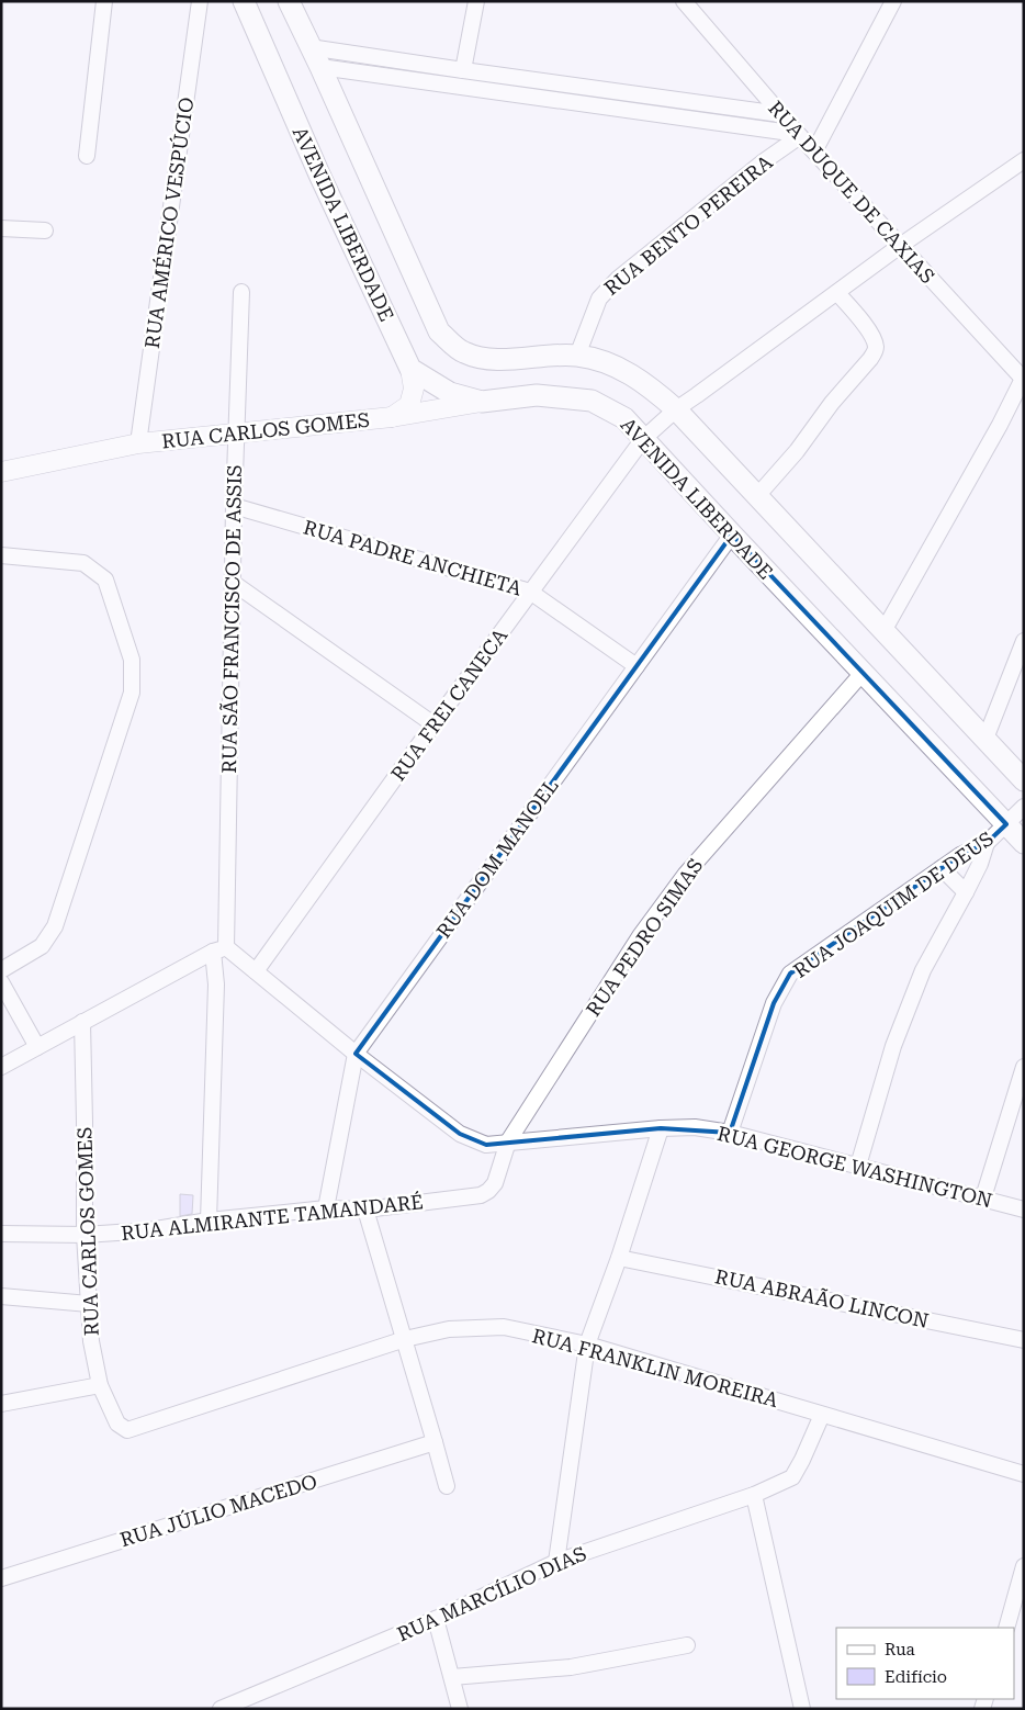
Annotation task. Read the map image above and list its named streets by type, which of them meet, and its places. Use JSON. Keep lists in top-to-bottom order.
{
  "streets": {
    "main road": ["AVENIDA LIBERDADE"],
    "street": [
      "RUA DUQUE DE CAXIAS",
      "RUA AMÉRICO VESPÚCIO",
      "RUA BENTO PEREIRA",
      "RUA CARLOS GOMES",
      "RUA PADRE ANCHIETA",
      "RUA SÃO FRANCISCO DE ASSIS",
      "RUA FREI CANECA",
      "RUA DOM MANOEL",
      "RUA JOAQUIM DE DEUS",
      "RUA PEDRO SIMAS",
      "RUA GEORGE WASHINGTON",
      "RUA ALMIRANTE TAMANDARÉ",
      "RUA ABRAÃO LINCON",
      "RUA FRANKLIN MOREIRA",
      "RUA JÚLIO MACEDO",
      "RUA MARCÍLIO DIAS"
    ]
  },
  "crossings": [
    ["RUA DUQUE DE CAXIAS", "RUA BENTO PEREIRA"],
    ["RUA DUQUE DE CAXIAS", "RUA FREI CANECA"],
    ["RUA AMÉRICO VESPÚCIO", "RUA CARLOS GOMES"],
    ["AVENIDA LIBERDADE", "RUA CARLOS GOMES"],
    ["AVENIDA LIBERDADE", "RUA FREI CANECA"],
    ["AVENIDA LIBERDADE", "RUA DOM MANOEL"],
    ["AVENIDA LIBERDADE", "RUA JOAQUIM DE DEUS"],
    ["AVENIDA LIBERDADE", "RUA PEDRO SIMAS"],
    ["RUA CARLOS GOMES", "RUA SÃO FRANCISCO DE ASSIS"],
    ["RUA CARLOS GOMES", "RUA ALMIRANTE TAMANDARÉ"],
    ["RUA CARLOS GOMES", "RUA FRANKLIN MOREIRA"],
    ["RUA PADRE ANCHIETA", "RUA SÃO FRANCISCO DE ASSIS"],
    ["RUA PADRE ANCHIETA", "RUA FREI CANECA"],
    ["RUA PADRE ANCHIETA", "RUA DOM MANOEL"],
    ["RUA SÃO FRANCISCO DE ASSIS", "RUA GEORGE WASHINGTON"],
    ["RUA SÃO FRANCISCO DE ASSIS", "RUA ALMIRANTE TAMANDARÉ"],
    ["RUA FREI CANECA", "RUA GEORGE WASHINGTON"],
    ["RUA DOM MANOEL", "RUA GEORGE WASHINGTON"],
    ["RUA DOM MANOEL", "RUA ALMIRANTE TAMANDARÉ"],
    ["RUA JOAQUIM DE DEUS", "RUA GEORGE WASHINGTON"],
    ["RUA PEDRO SIMAS", "RUA GEORGE WASHINGTON"],
    ["RUA PEDRO SIMAS", "RUA ALMIRANTE TAMANDARÉ"],
    ["RUA GEORGE WASHINGTON", "RUA ALMIRANTE TAMANDARÉ"],
    ["RUA FRANKLIN MOREIRA", "RUA MARCÍLIO DIAS"]
  ],
  "legend": ["Rua", "Edifício"]
}
